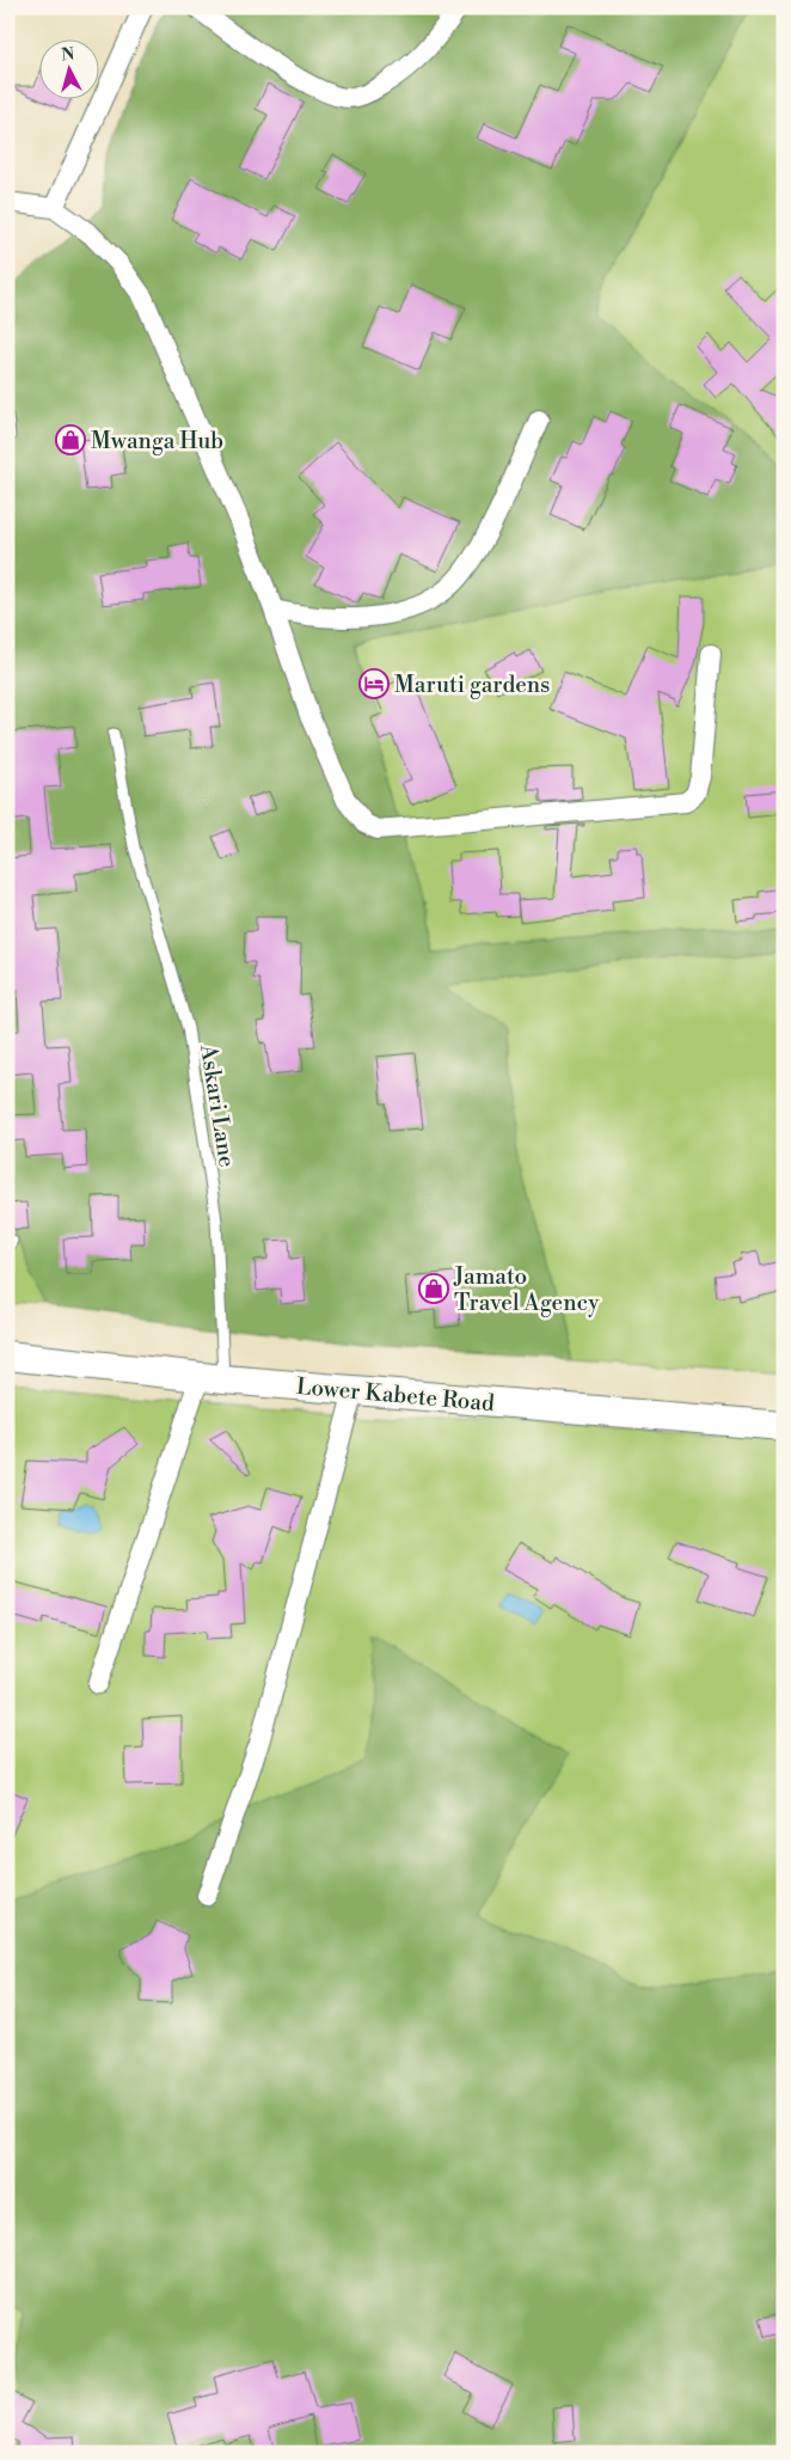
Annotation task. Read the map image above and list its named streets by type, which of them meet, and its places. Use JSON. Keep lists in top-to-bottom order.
{
  "streets": {
    "main road": ["Lower Kabete Road"],
    "lane": ["Askari Lane"]
  },
  "crossings": [
    ["Askari Lane", "Lower Kabete Road"]
  ],
  "places": {
    "shop": ["Mwanga Hub", "Jamato Travel Agency"],
    "hotel": ["Maruti gardens"]
  },
  "north": "top"
}
